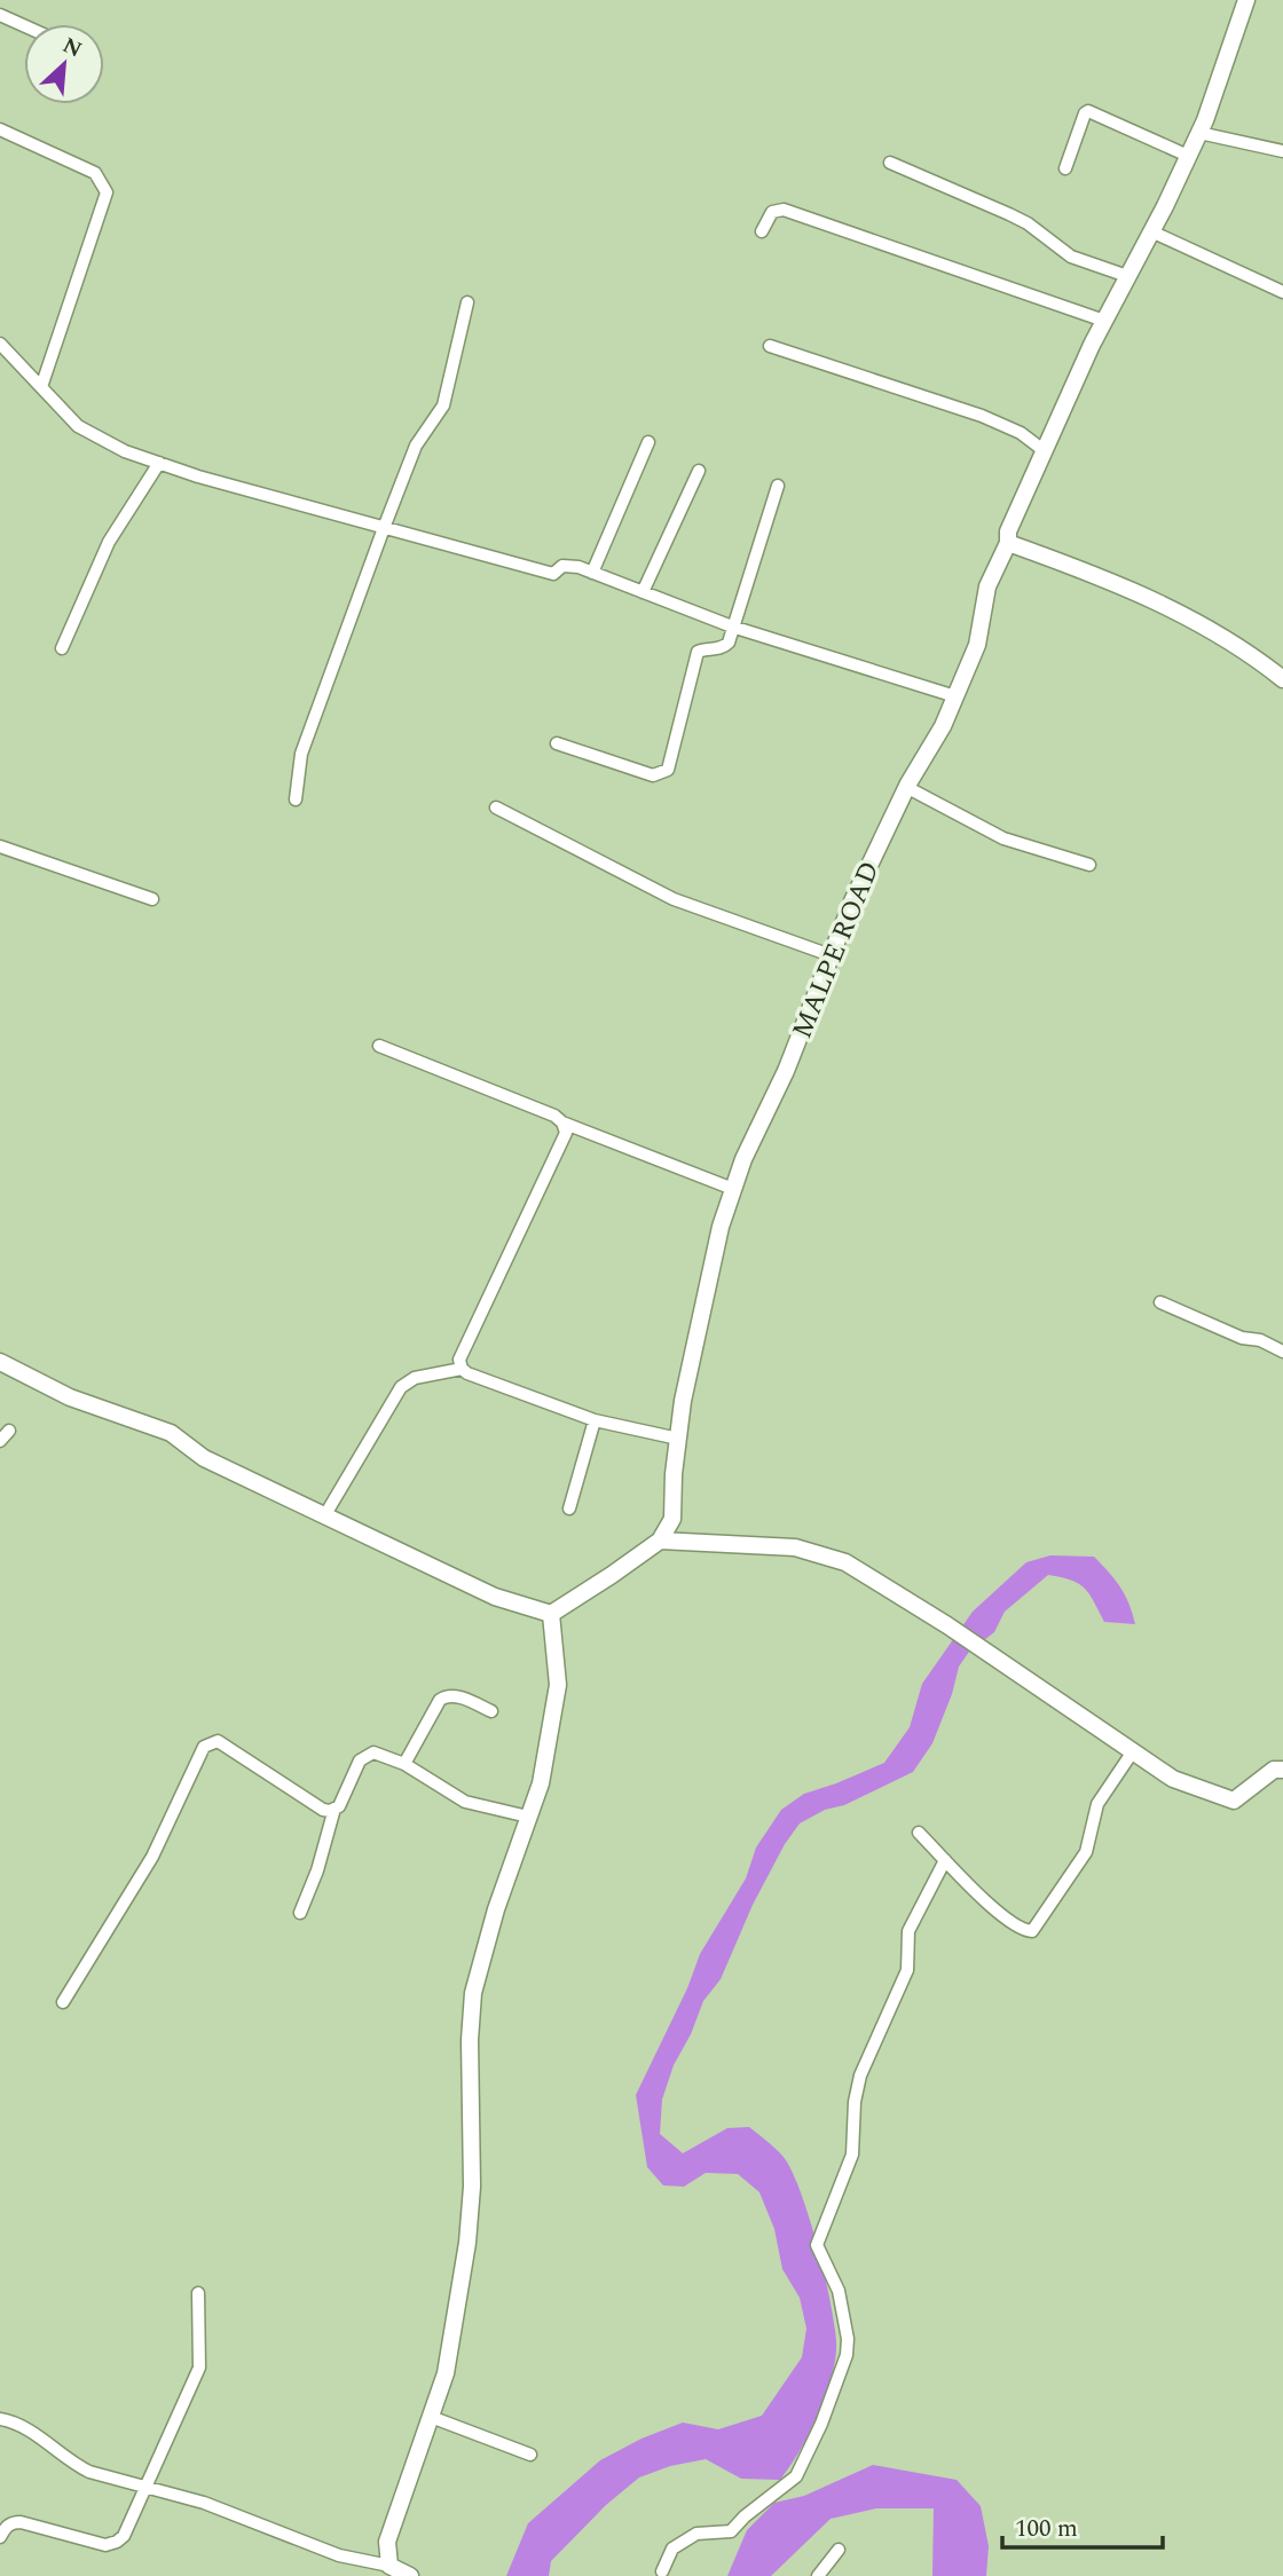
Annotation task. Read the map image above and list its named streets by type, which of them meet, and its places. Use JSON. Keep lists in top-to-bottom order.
{
  "streets": {
    "street": ["MALPE ROAD"]
  },
  "scale_bar": "100 m",
  "north": "top right"
}
